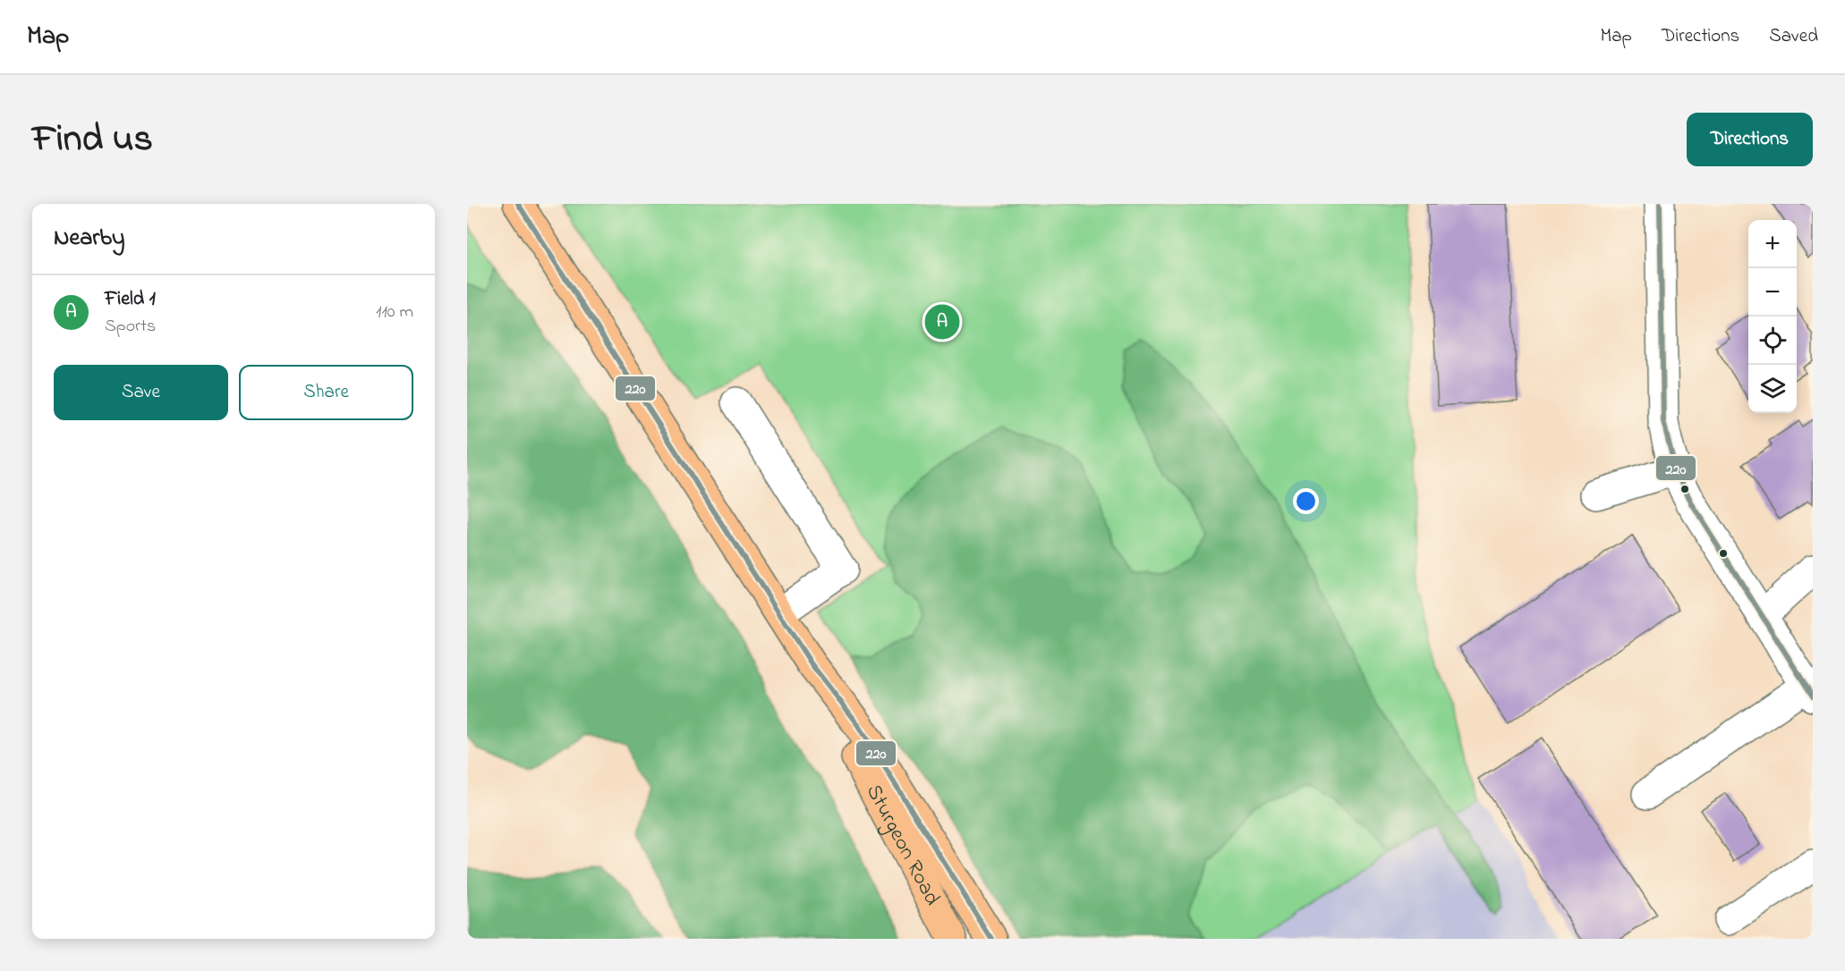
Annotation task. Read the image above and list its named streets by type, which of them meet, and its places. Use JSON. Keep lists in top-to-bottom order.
{
  "streets": {
    "main road": ["Sturgeon Road"]
  },
  "lines": ["transit line 220"],
  "page": {
    "header": "Map",
    "nav": ["Map", "Directions", "Saved"],
    "title": "Find us",
    "buttons": [
      "Directions",
      ["Save", "Share"]
    ],
    "heading": "Nearby",
    "map_buttons": ["+", "−"],
    "list": [
      {
        "mark": "A",
        "name": "Field 1",
        "note": "Sports",
        "value": "110 m"
      }
    ],
    "pins": "A"
  }
}
